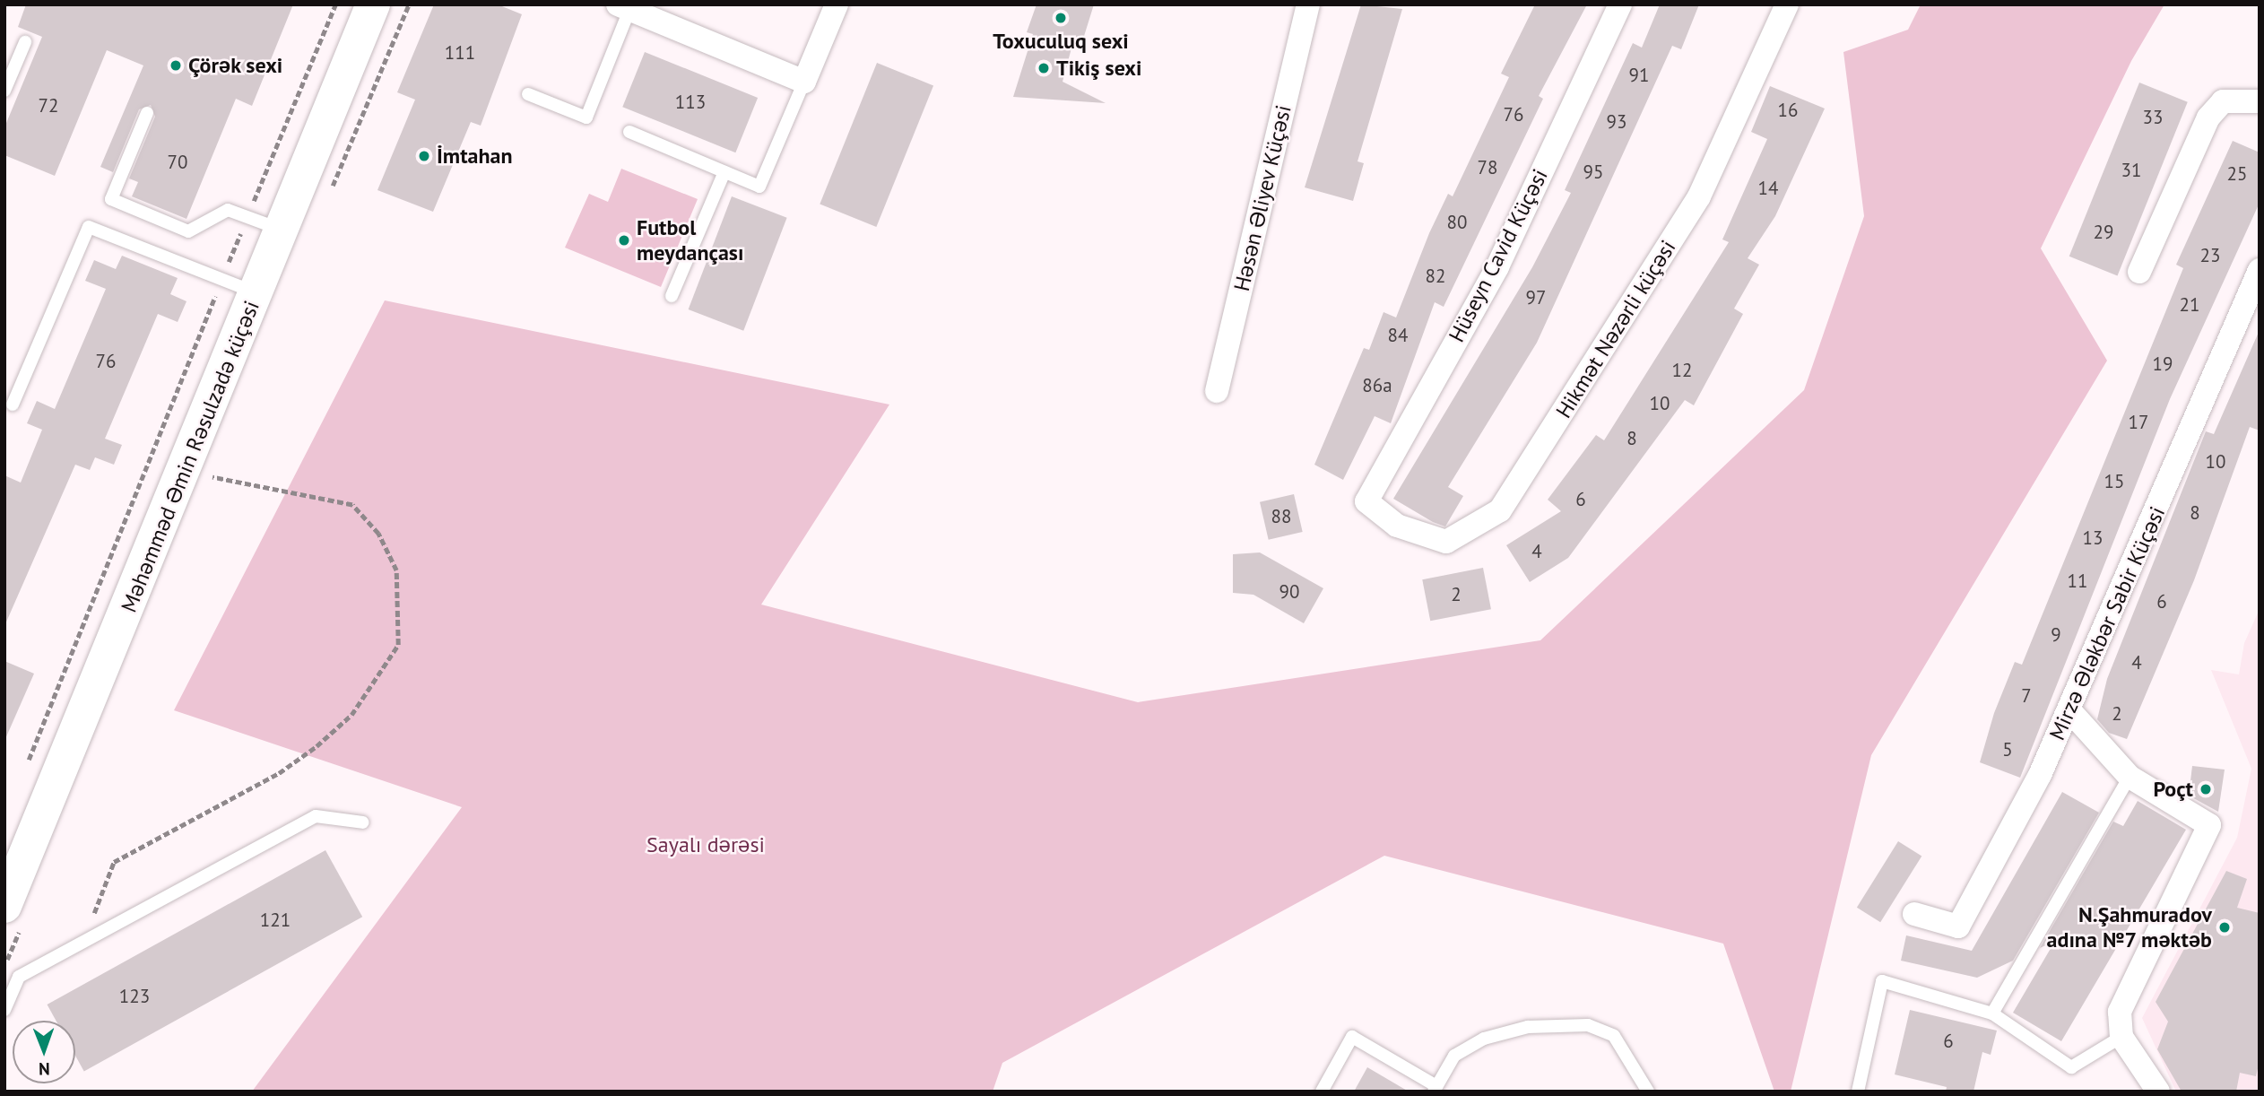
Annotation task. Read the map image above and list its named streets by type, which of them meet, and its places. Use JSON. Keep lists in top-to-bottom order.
{
  "streets": {
    "main road": ["Məhəmməd Əmin Rəsulzadə küçəsi"],
    "street": [
      "Həsən Əliyev Küçəsi",
      "Hüseyn Cavid Küçəsi",
      "Hikmət Nəzərli küçəsi",
      "Mirzə Ələkbər Sabir Küçəsi"
    ]
  },
  "crossings": [
    ["Hüseyn Cavid Küçəsi", "Hikmət Nəzərli küçəsi"]
  ],
  "parks": ["Sayalı dərəsi"],
  "places": [
    "Toxuculuq sexi",
    "Çörək sexi",
    "Tikiş sexi",
    "İmtahan",
    "Futbol meydançası",
    "Poçt",
    "N.Şahmuradov adına №7 məktəb"
  ],
  "house_numbers": [
    "111",
    "91",
    "113",
    "72",
    "16",
    "76",
    "33",
    "93",
    "70",
    "78",
    "31",
    "95",
    "25",
    "14",
    "80",
    "29",
    "23",
    "82",
    "97",
    "21",
    "84",
    "76",
    "19",
    "12",
    "86a",
    "10",
    "17",
    "8",
    "10",
    "15",
    "6",
    "8",
    "88",
    "13",
    "4",
    "11",
    "90",
    "2",
    "6",
    "9",
    "4",
    "7",
    "2",
    "5",
    "121",
    "123",
    "6"
  ],
  "north": "bottom"
}
